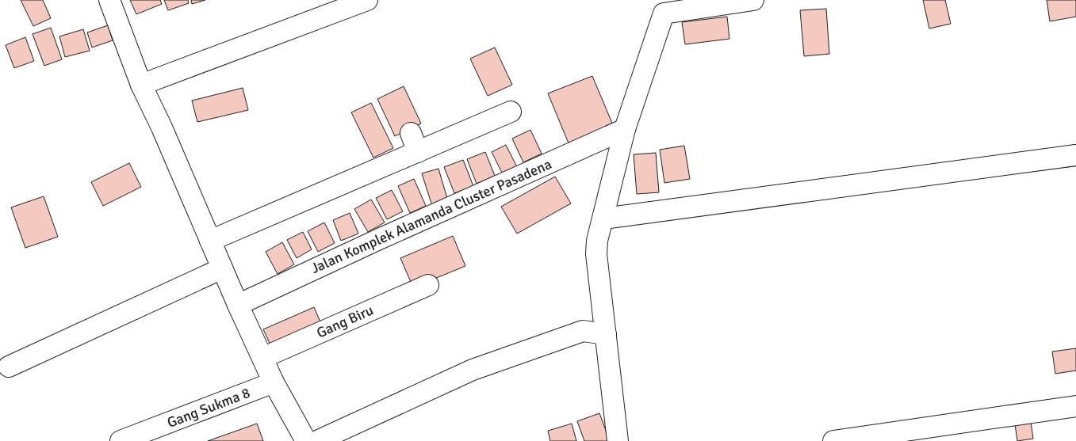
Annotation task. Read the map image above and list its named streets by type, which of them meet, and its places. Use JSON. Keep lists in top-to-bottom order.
{
  "streets": {
    "street": ["Jalan Komplek Alamanda Cluster Pasadena", "Gang Biru", "Gang Sukma 8"]
  }
}
